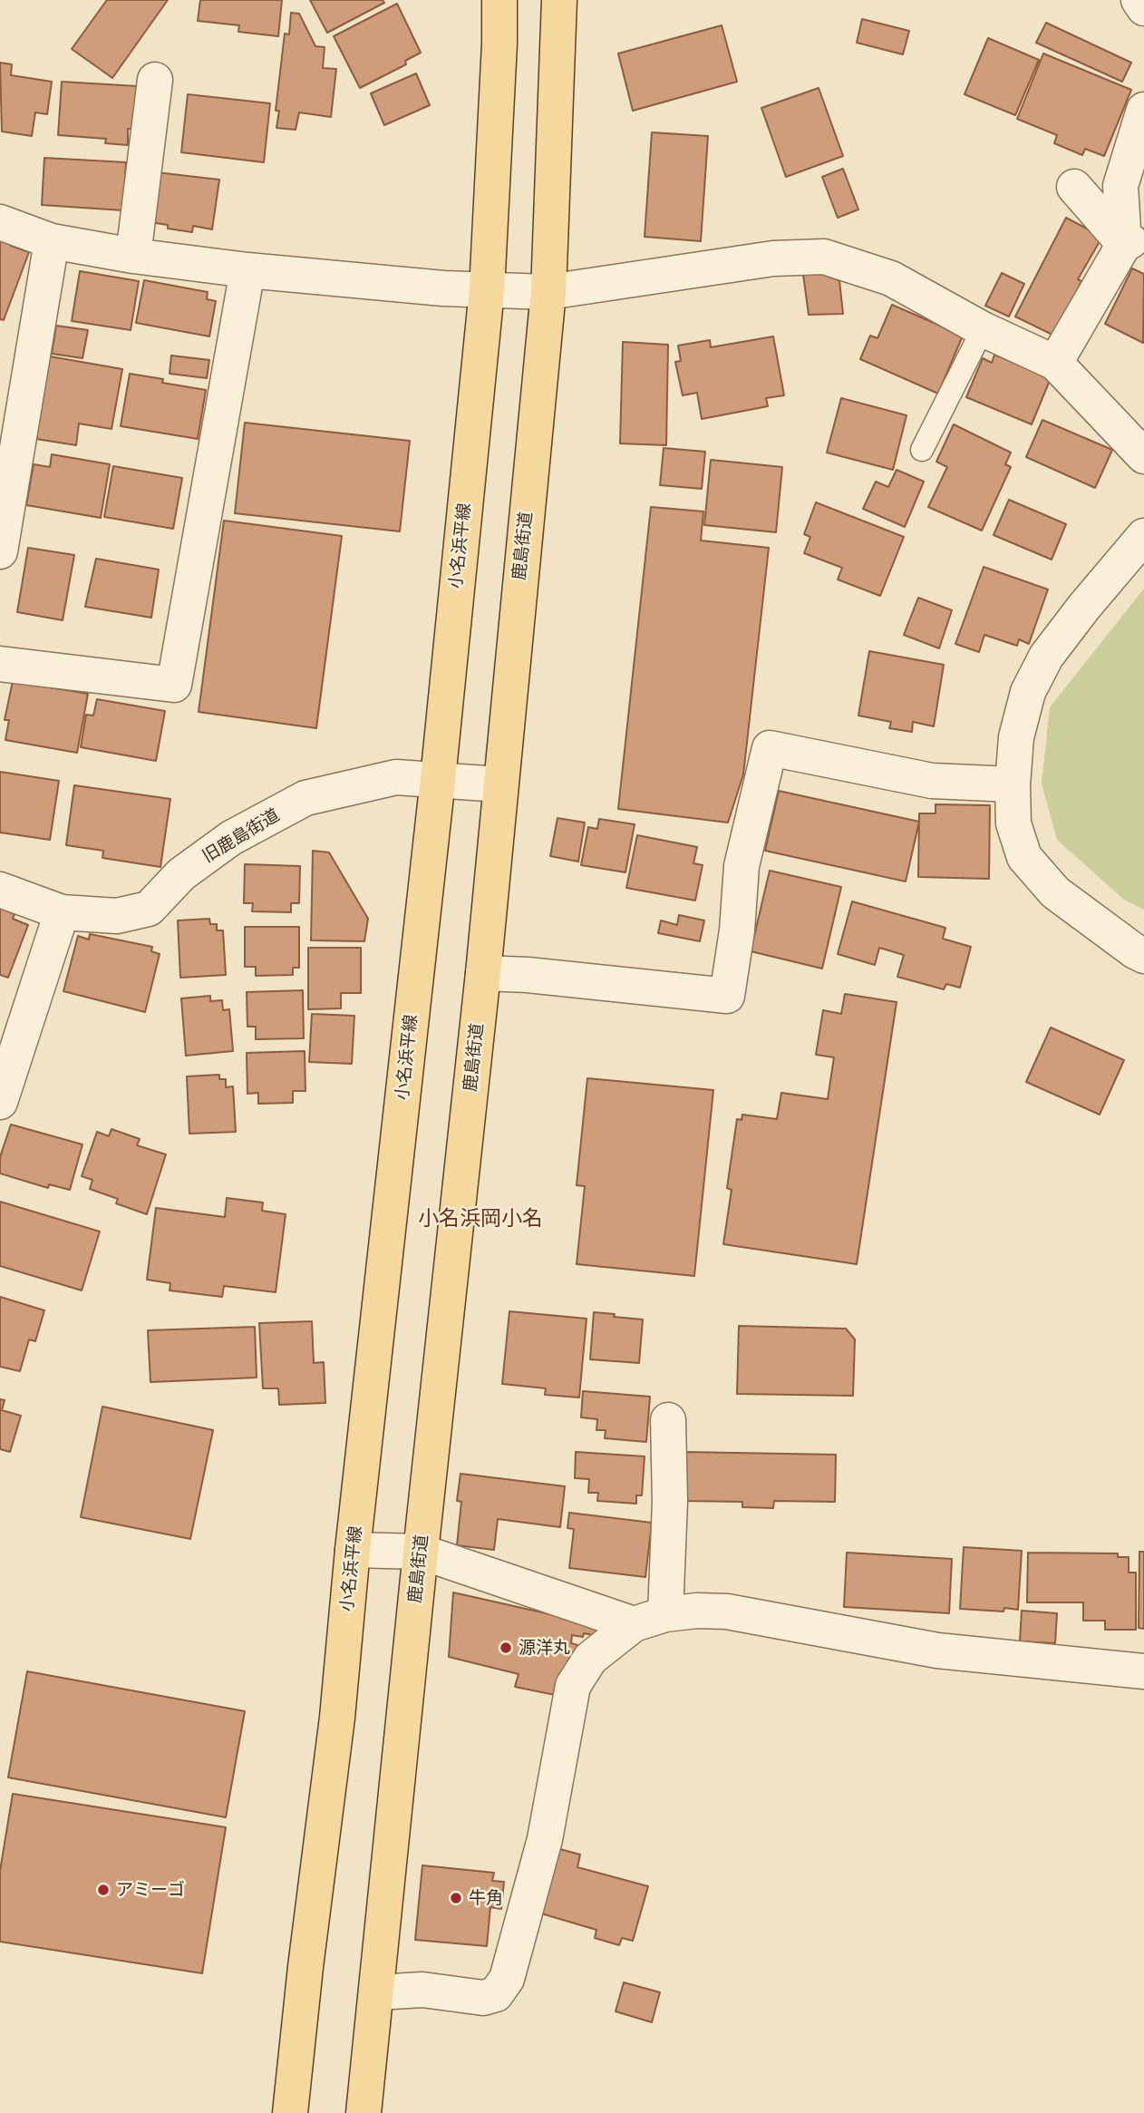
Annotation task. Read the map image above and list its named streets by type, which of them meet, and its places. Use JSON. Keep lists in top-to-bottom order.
{
  "streets": {
    "main road": ["小名浜平線", "鹿島街道"],
    "street": ["旧鹿島街道"]
  },
  "crossings": [
    ["小名浜平線", "旧鹿島街道"],
    ["鹿島街道", "旧鹿島街道"]
  ],
  "districts": ["小名浜岡小名"],
  "places": ["源洋丸", "アミーゴ", "牛角"]
}
